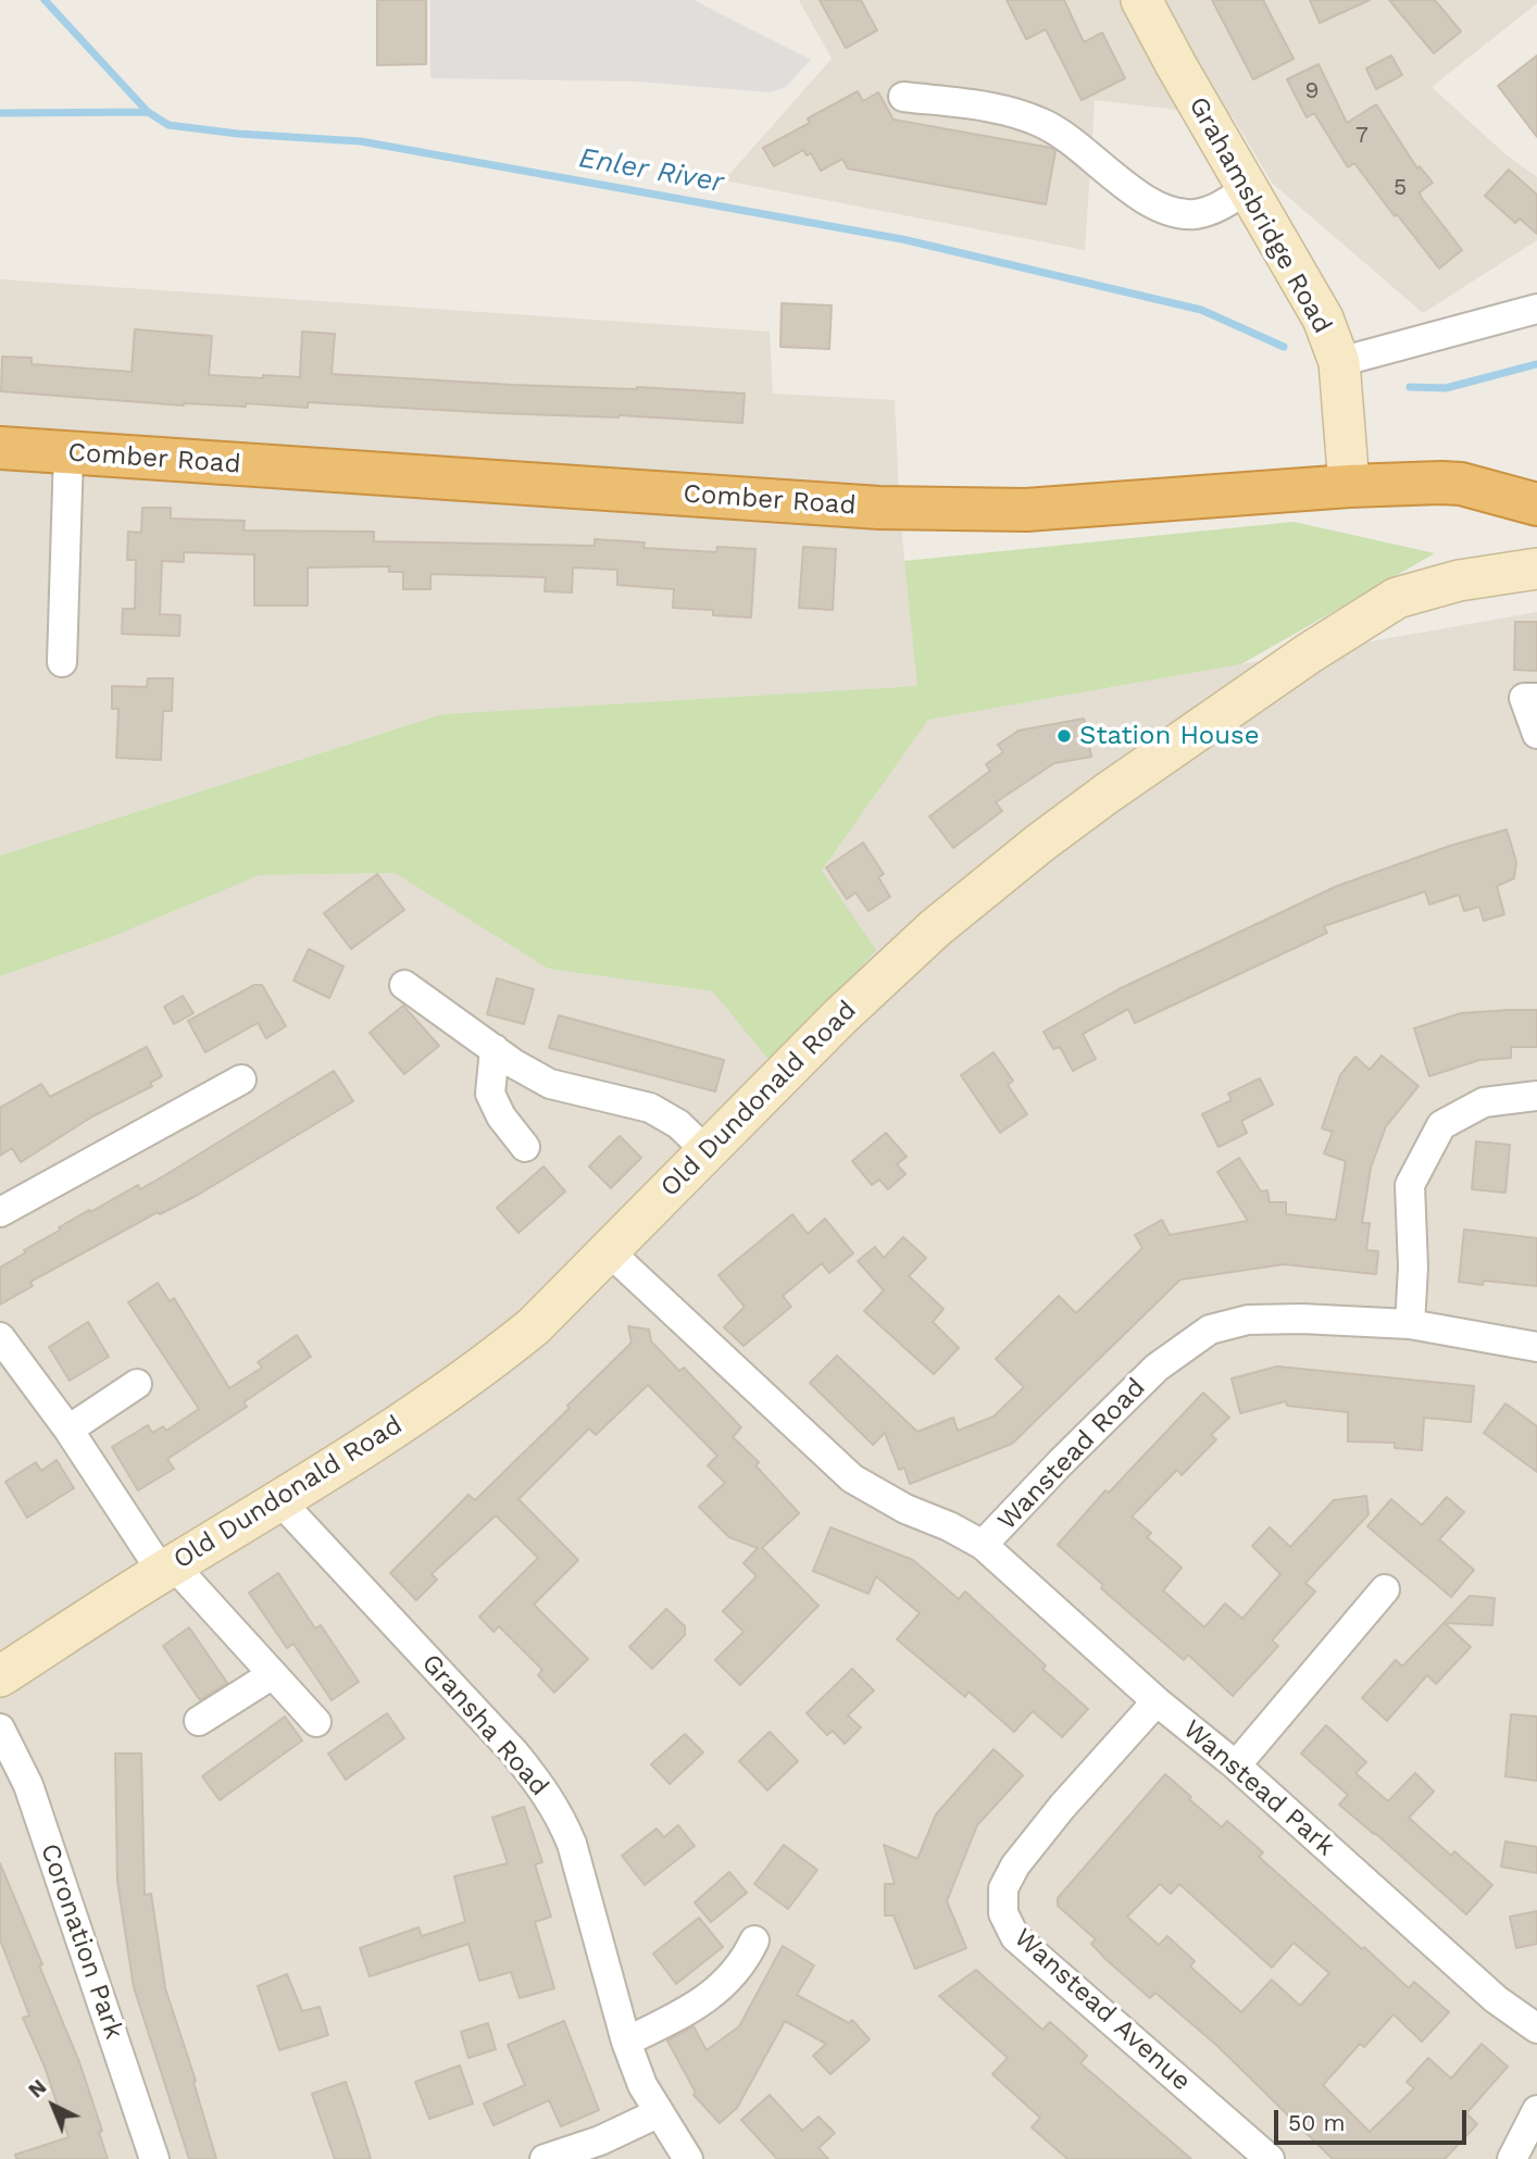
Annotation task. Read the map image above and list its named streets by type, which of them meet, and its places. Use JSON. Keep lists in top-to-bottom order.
{
  "streets": {
    "highway": ["Comber Road"],
    "street": [
      "Grahamsbridge Road",
      "Old Dundonald Road",
      "Wanstead Road",
      "Gransha Road",
      "Wanstead Park",
      "Coronation Park",
      "Wanstead Avenue"
    ]
  },
  "crossings": [
    ["Grahamsbridge Road", "Comber Road"],
    ["Old Dundonald Road", "Wanstead Road"],
    ["Old Dundonald Road", "Gransha Road"],
    ["Wanstead Road", "Wanstead Park"],
    ["Wanstead Park", "Wanstead Avenue"]
  ],
  "water": ["Enler River"],
  "places": ["Station House"],
  "house_numbers": ["9", "7", "5"],
  "scale_bar": "50 m",
  "north": "top left"
}
